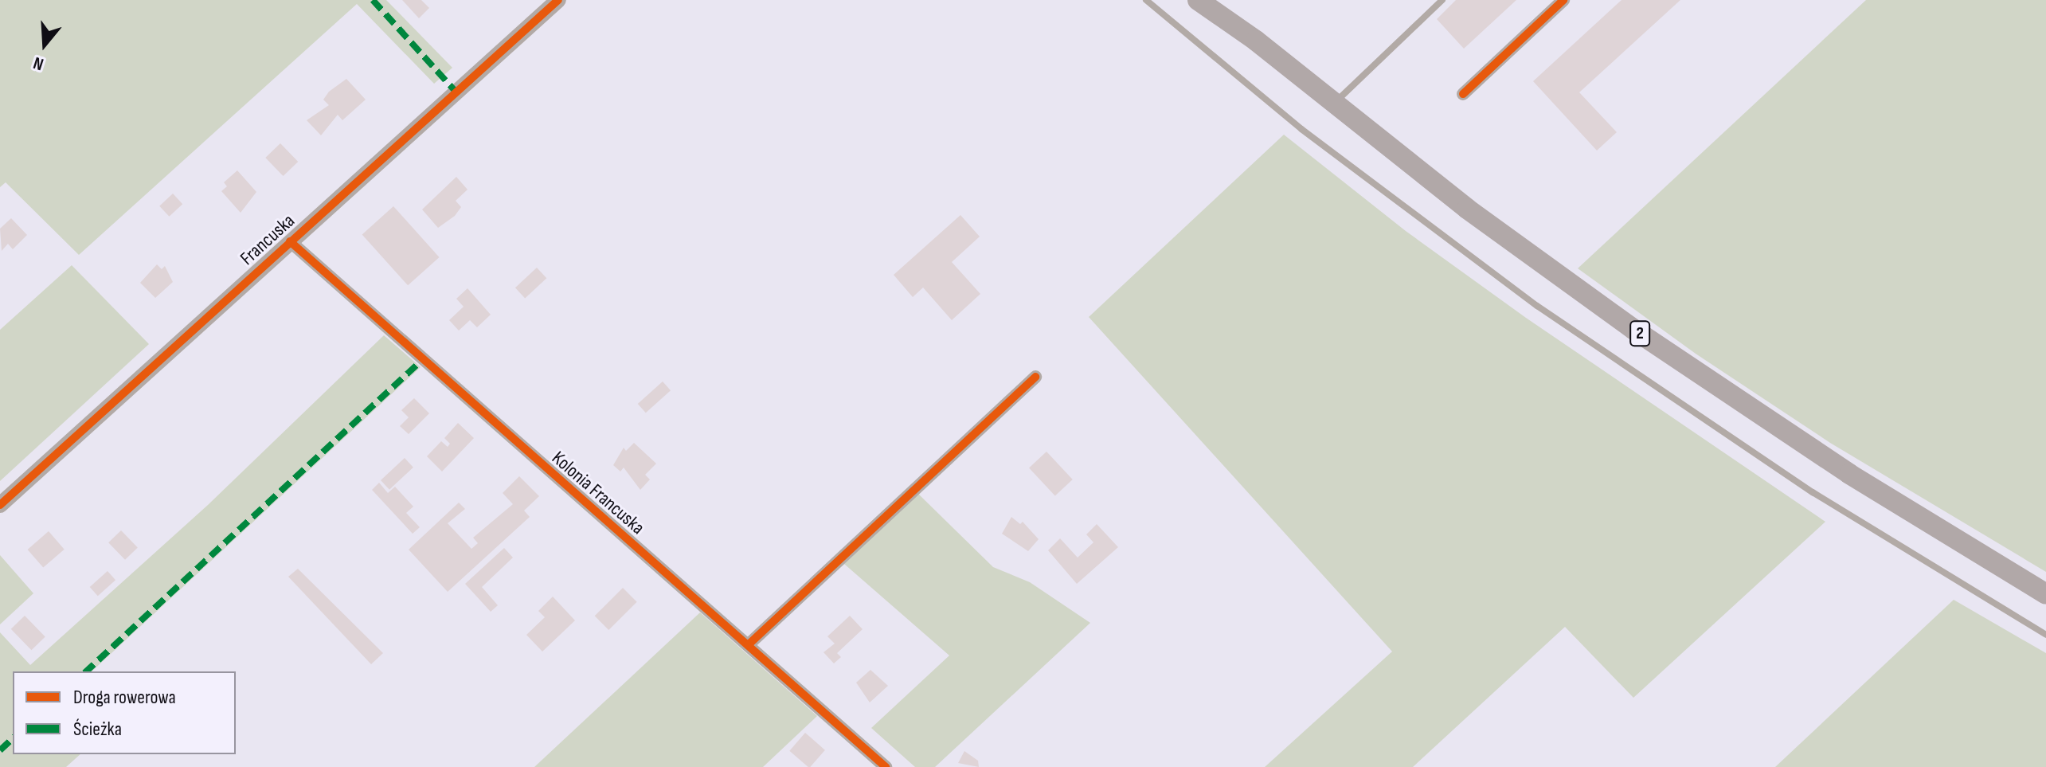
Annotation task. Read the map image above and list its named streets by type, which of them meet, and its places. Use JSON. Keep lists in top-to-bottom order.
{
  "streets": {
    "highway": ["2"],
    "street": ["Francuska", "Kolonia Francuska"]
  },
  "crossings": [
    ["Francuska", "Kolonia Francuska"]
  ],
  "legend": ["Droga rowerowa", "Ścieżka"],
  "north": "bottom"
}
